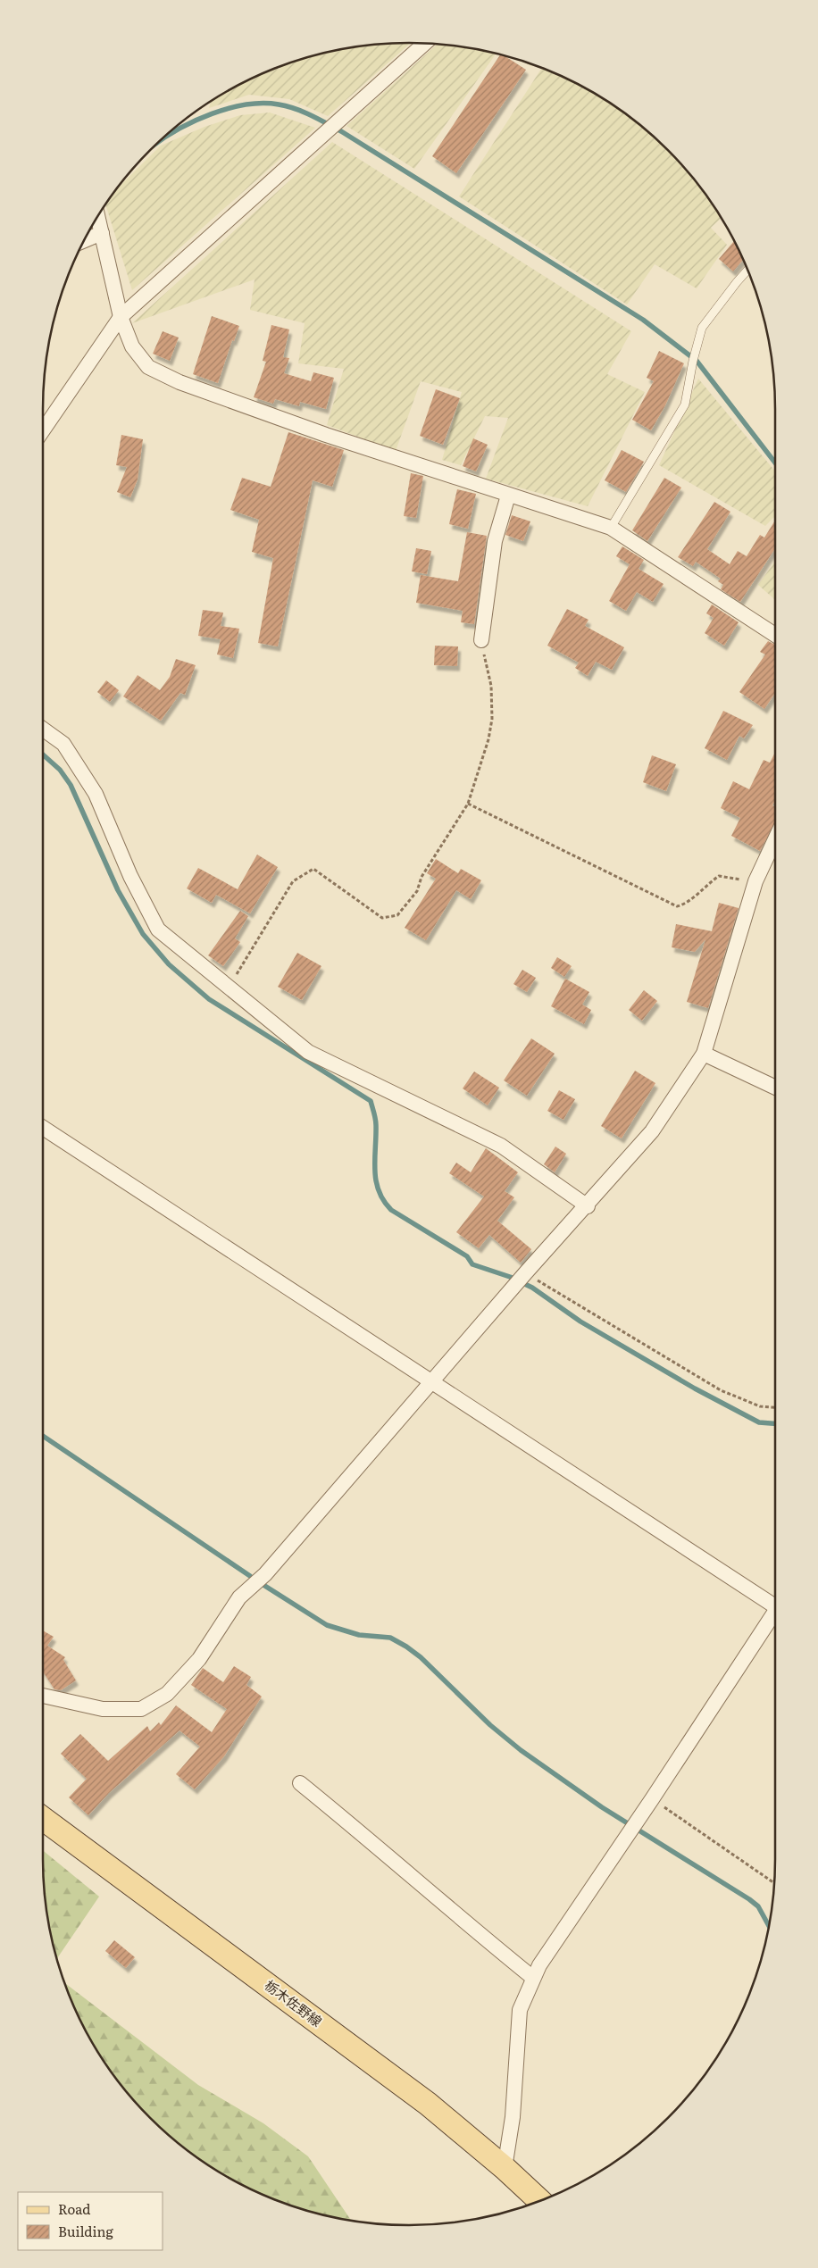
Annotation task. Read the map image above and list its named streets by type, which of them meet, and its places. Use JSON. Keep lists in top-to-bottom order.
{
  "streets": {
    "main road": ["栃木佐野線"]
  },
  "legend": ["Road", "Building"]
}
